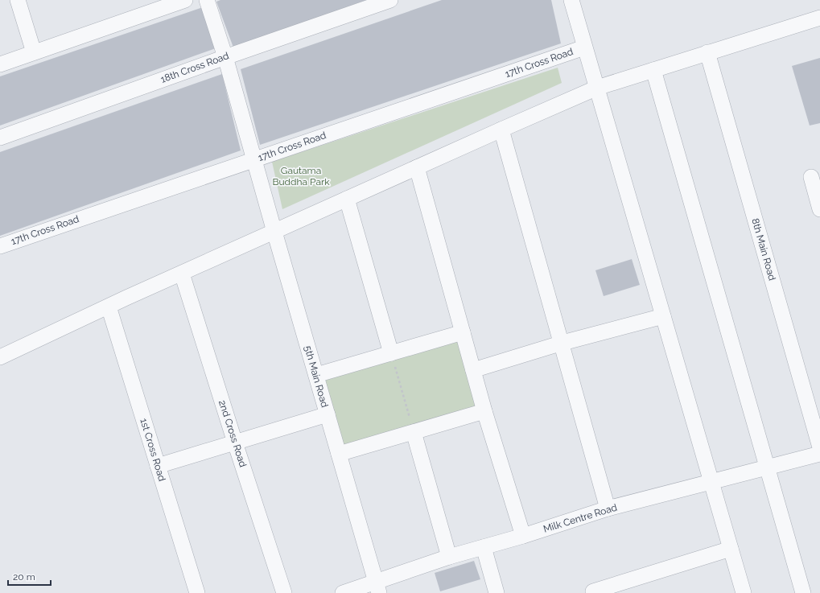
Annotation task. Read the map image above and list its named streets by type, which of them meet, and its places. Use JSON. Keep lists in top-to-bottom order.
{
  "streets": {
    "street": [
      "17th Cross Road",
      "18th Cross Road",
      "8th Main Road",
      "5th Main Road",
      "2nd Cross Road",
      "1st Cross Road",
      "Milk Centre Road"
    ]
  },
  "crossings": [
    ["17th Cross Road", "5th Main Road"],
    ["18th Cross Road", "5th Main Road"],
    ["5th Main Road", "Milk Centre Road"]
  ],
  "parks": ["Gautama Buddha Park"],
  "scale_bar": "20 m"
}
